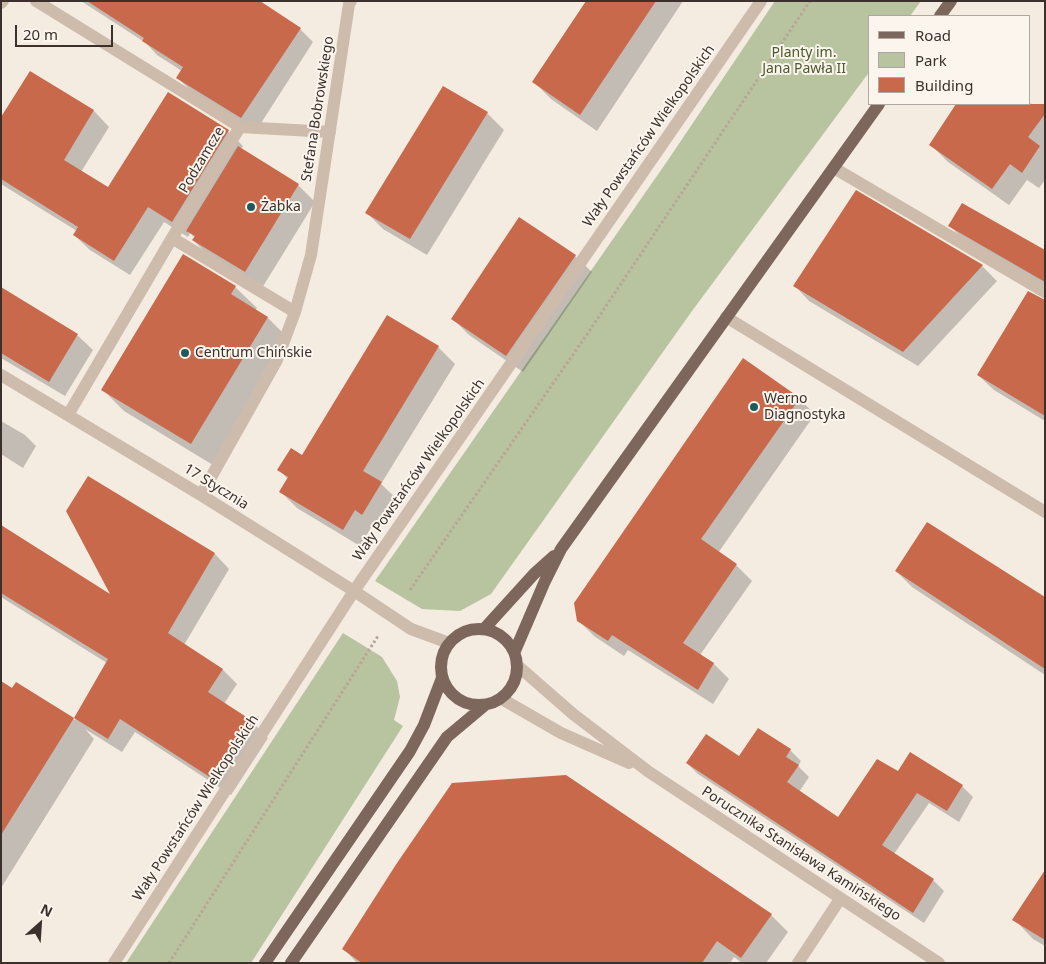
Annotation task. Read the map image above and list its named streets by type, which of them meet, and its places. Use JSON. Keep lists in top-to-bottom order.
{
  "streets": {
    "street": [
      "Stefana Bobrowskiego",
      "Wały Powstańców Wielkopolskich",
      "Podzamcze",
      "17 Stycznia",
      "Porucznika Stanisława Kamińskiego"
    ]
  },
  "crossings": [
    ["Stefana Bobrowskiego", "17 Stycznia"],
    ["Wały Powstańców Wielkopolskich", "17 Stycznia"],
    ["Podzamcze", "17 Stycznia"]
  ],
  "parks": ["Planty im. Jana Pawła II"],
  "places": ["Żabka", "Centrum Chińskie", "Werno Diagnostyka"],
  "legend": ["Road", "Park", "Building"],
  "scale_bar": "20 m",
  "north": "top right"
}
